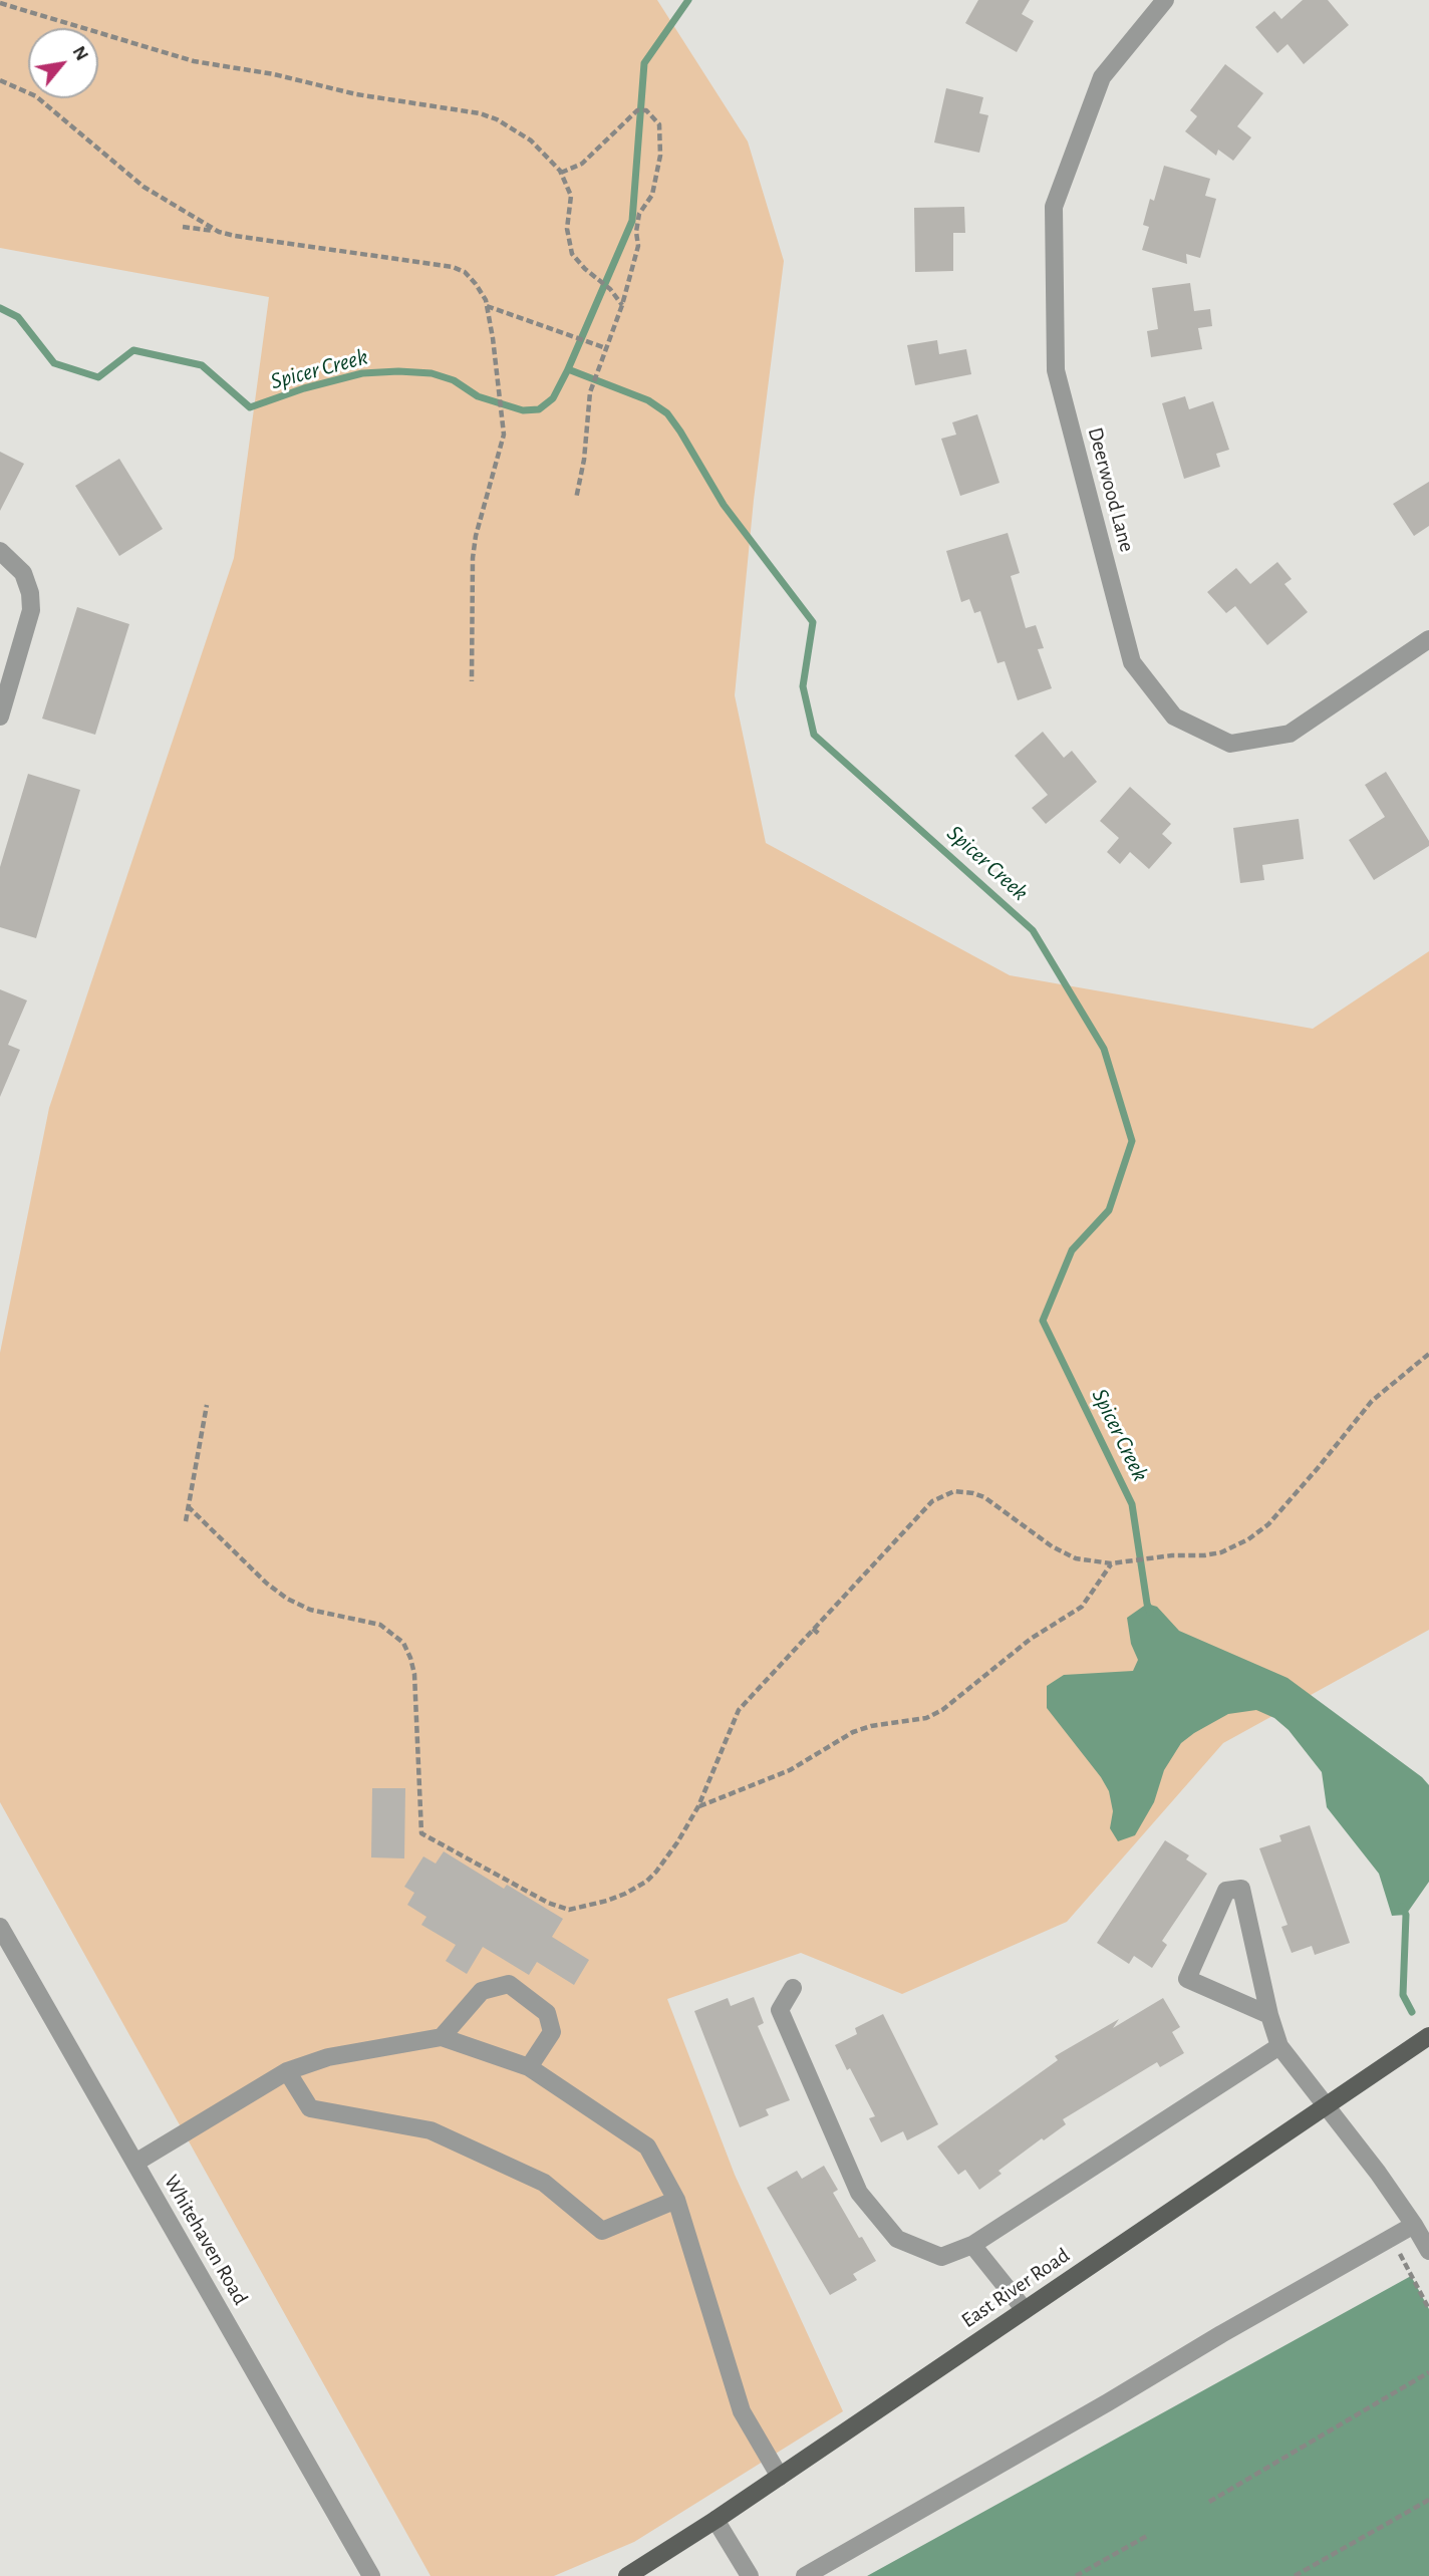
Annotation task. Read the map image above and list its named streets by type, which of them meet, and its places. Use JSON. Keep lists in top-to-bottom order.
{
  "streets": {
    "main road": ["East River Road"],
    "street": ["Deerwood Lane", "Whitehaven Road"]
  },
  "water": ["Spicer Creek"],
  "north": "top right"
}
